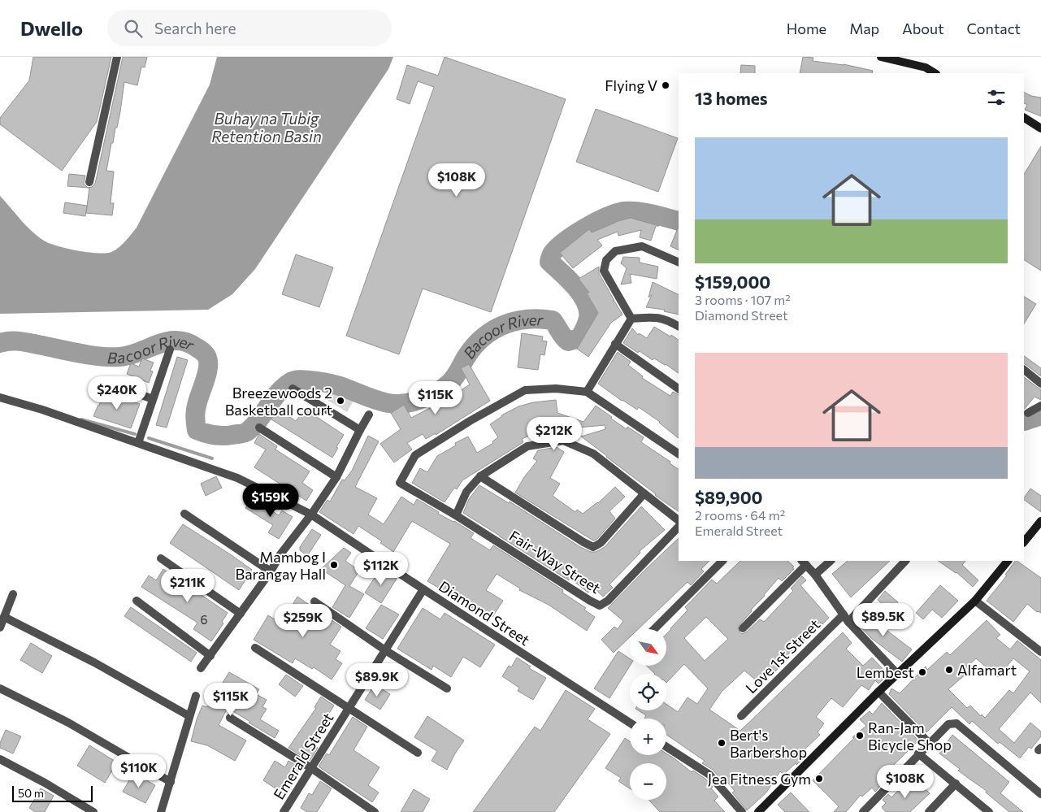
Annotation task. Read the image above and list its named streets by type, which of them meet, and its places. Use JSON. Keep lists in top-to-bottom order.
{
  "streets": {
    "street": [
      "Fair-Way Street",
      "Diamond Street",
      "Love 1st Street",
      "Emerald Street"
    ]
  },
  "crossings": [
    ["Diamond Street", "Emerald Street"]
  ],
  "water": ["Buhay na Tubig Retention Basin", "Bacoor River"],
  "places": [
    "Flying V",
    "Breezewoods 2 Basketball court",
    "Mambog I Barangay Hall",
    "Alfamart",
    "Lembest",
    "Ran-Jam Bicycle Shop",
    "Bert's Barbershop",
    "Jea Fitness Gym"
  ],
  "house_numbers": ["6"],
  "scale_bar": "50 m",
  "north": "bottom right",
  "page": {
    "header": "Dwello",
    "search": "Search here",
    "nav": [
      "Home",
      "Map",
      "About",
      "Contact"
    ],
    "heading": "13 homes",
    "list": [
      {
        "name": "$159,000",
        "note": "3 rooms · 107 m² · Diamond Street"
      },
      {
        "name": "$89,900",
        "note": "2 rooms · 64 m² · Emerald Street"
      }
    ],
    "price": [
      "$108K",
      "$240K",
      "$115K",
      "$212K",
      "$159K",
      "$112K",
      "$211K",
      "$89.5K",
      "$259K",
      "$89.9K",
      "$115K",
      "$110K",
      "$108K"
    ],
    "map_buttons": ["+", "−"],
    "scale": "50 m"
  }
}
